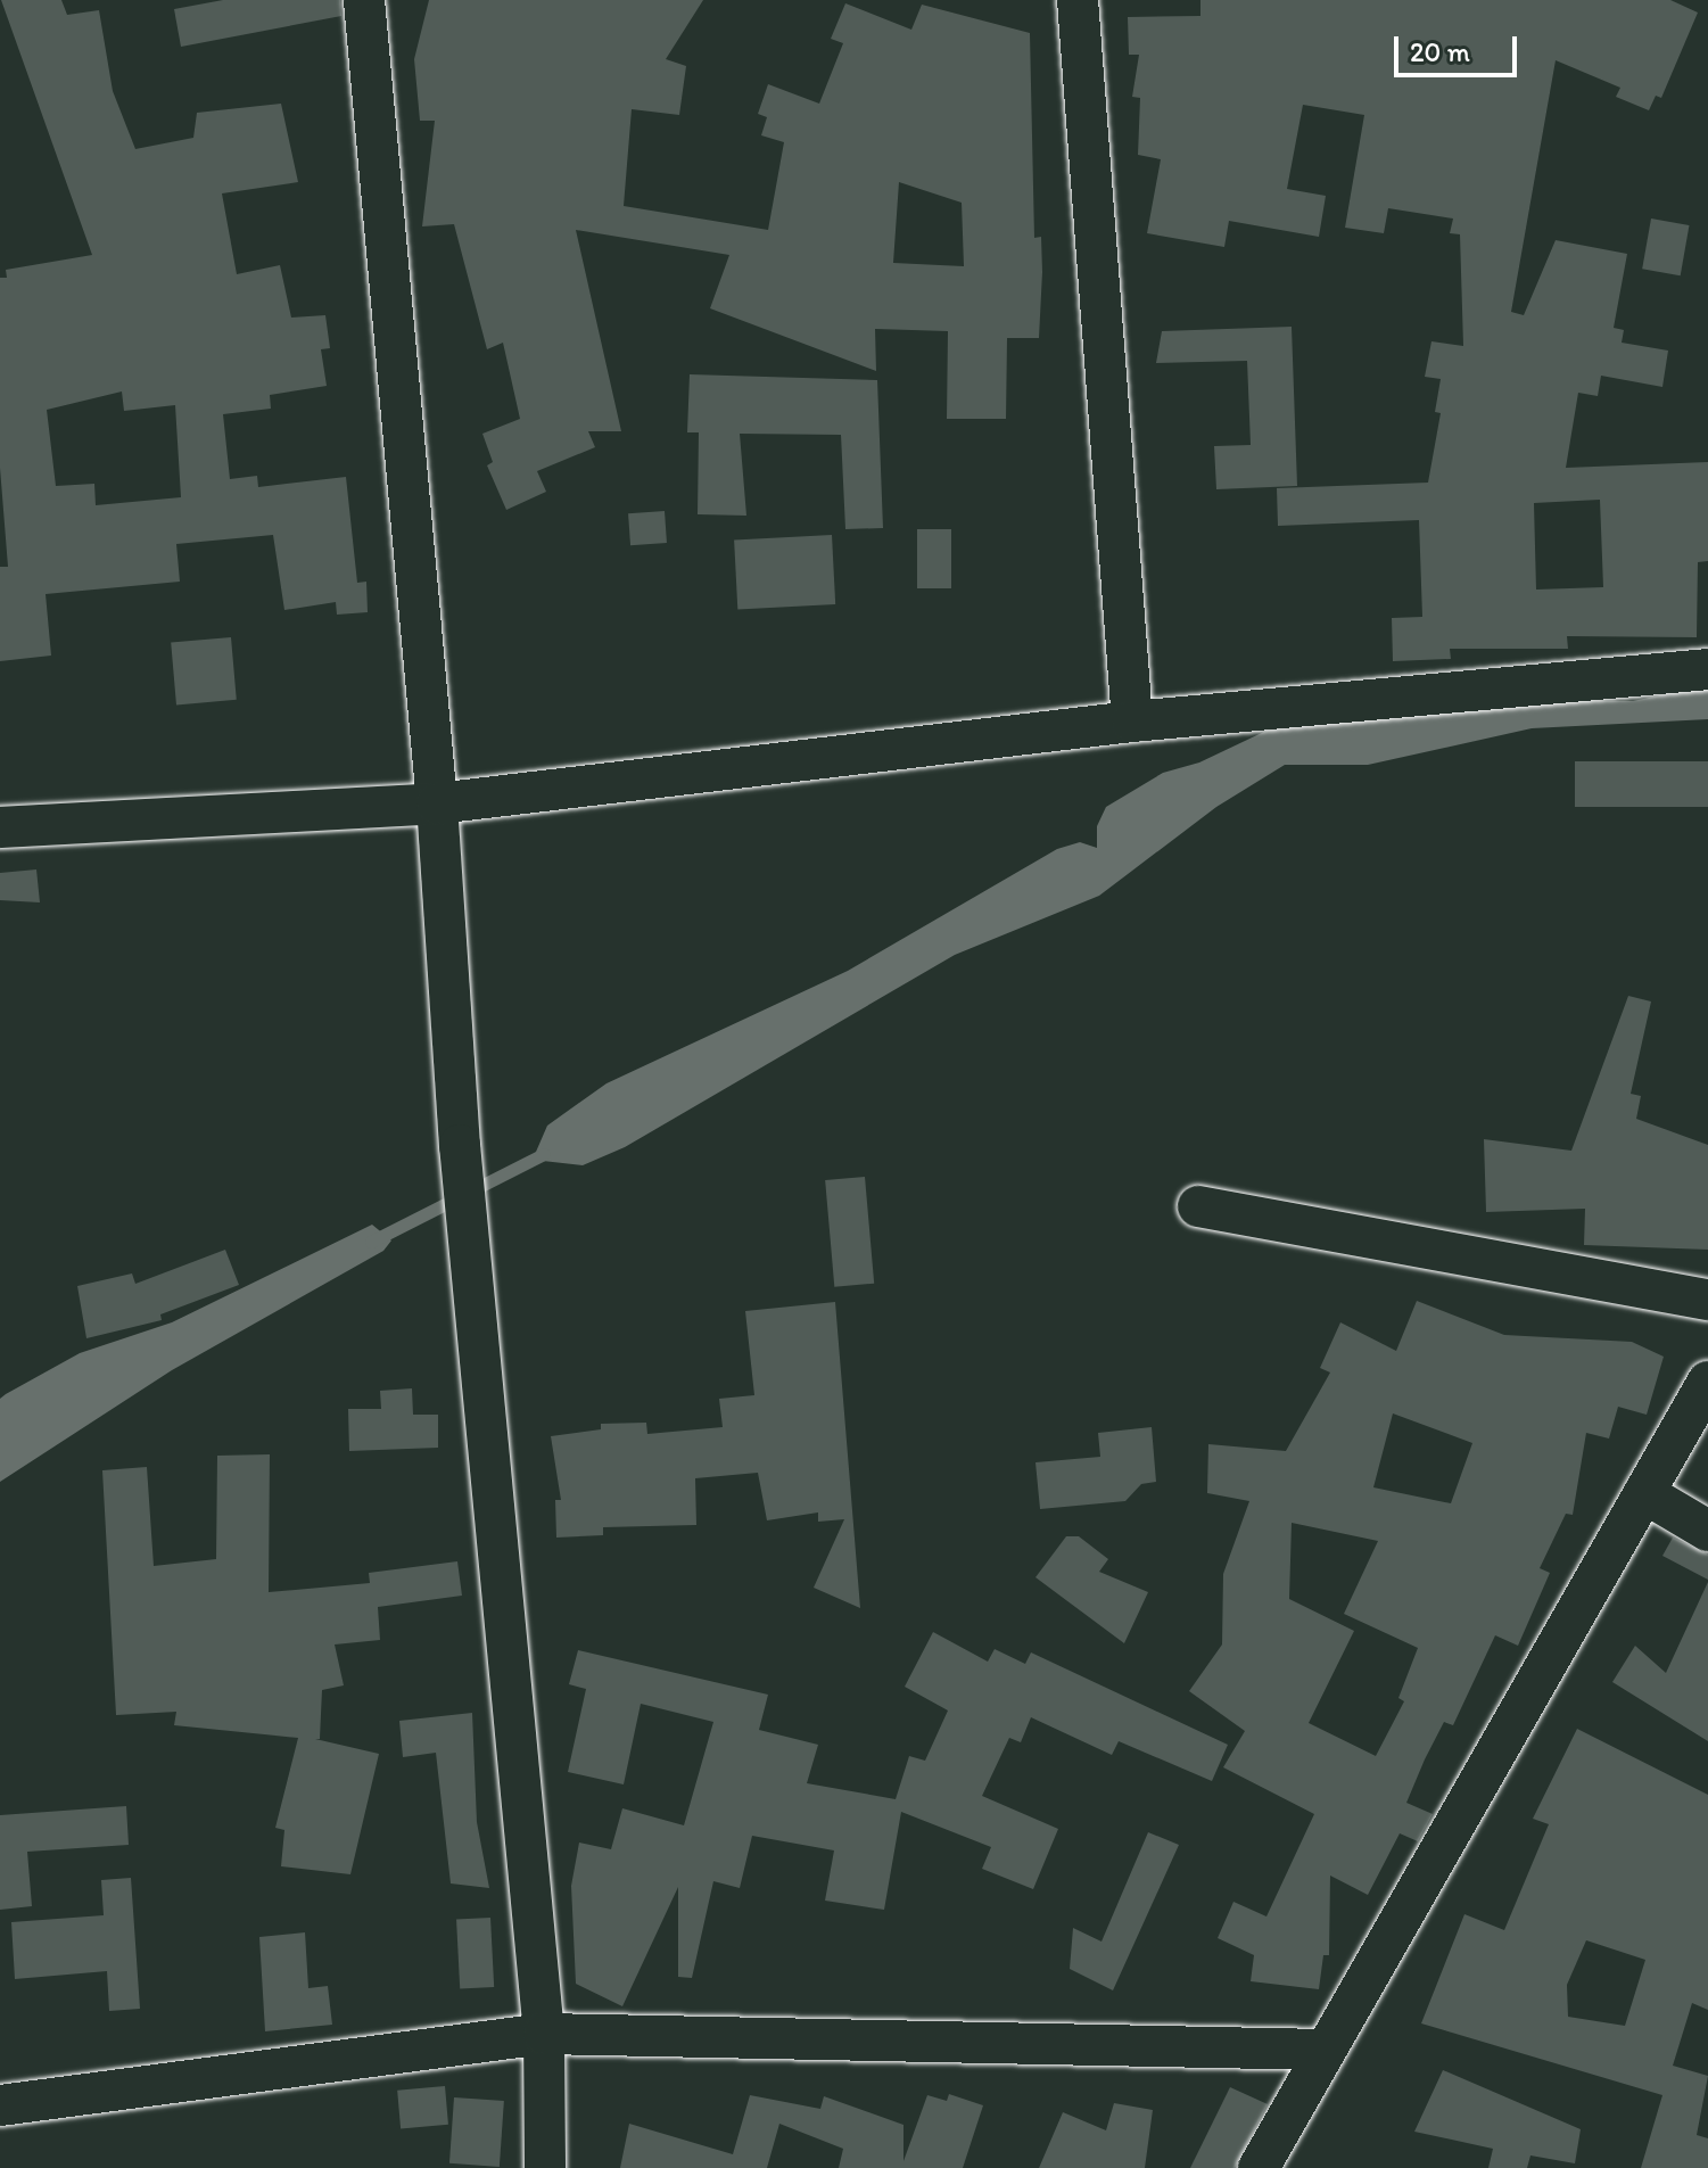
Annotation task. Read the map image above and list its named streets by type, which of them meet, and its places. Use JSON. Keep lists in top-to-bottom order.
{
  "scale_bar": "20 m"
}
